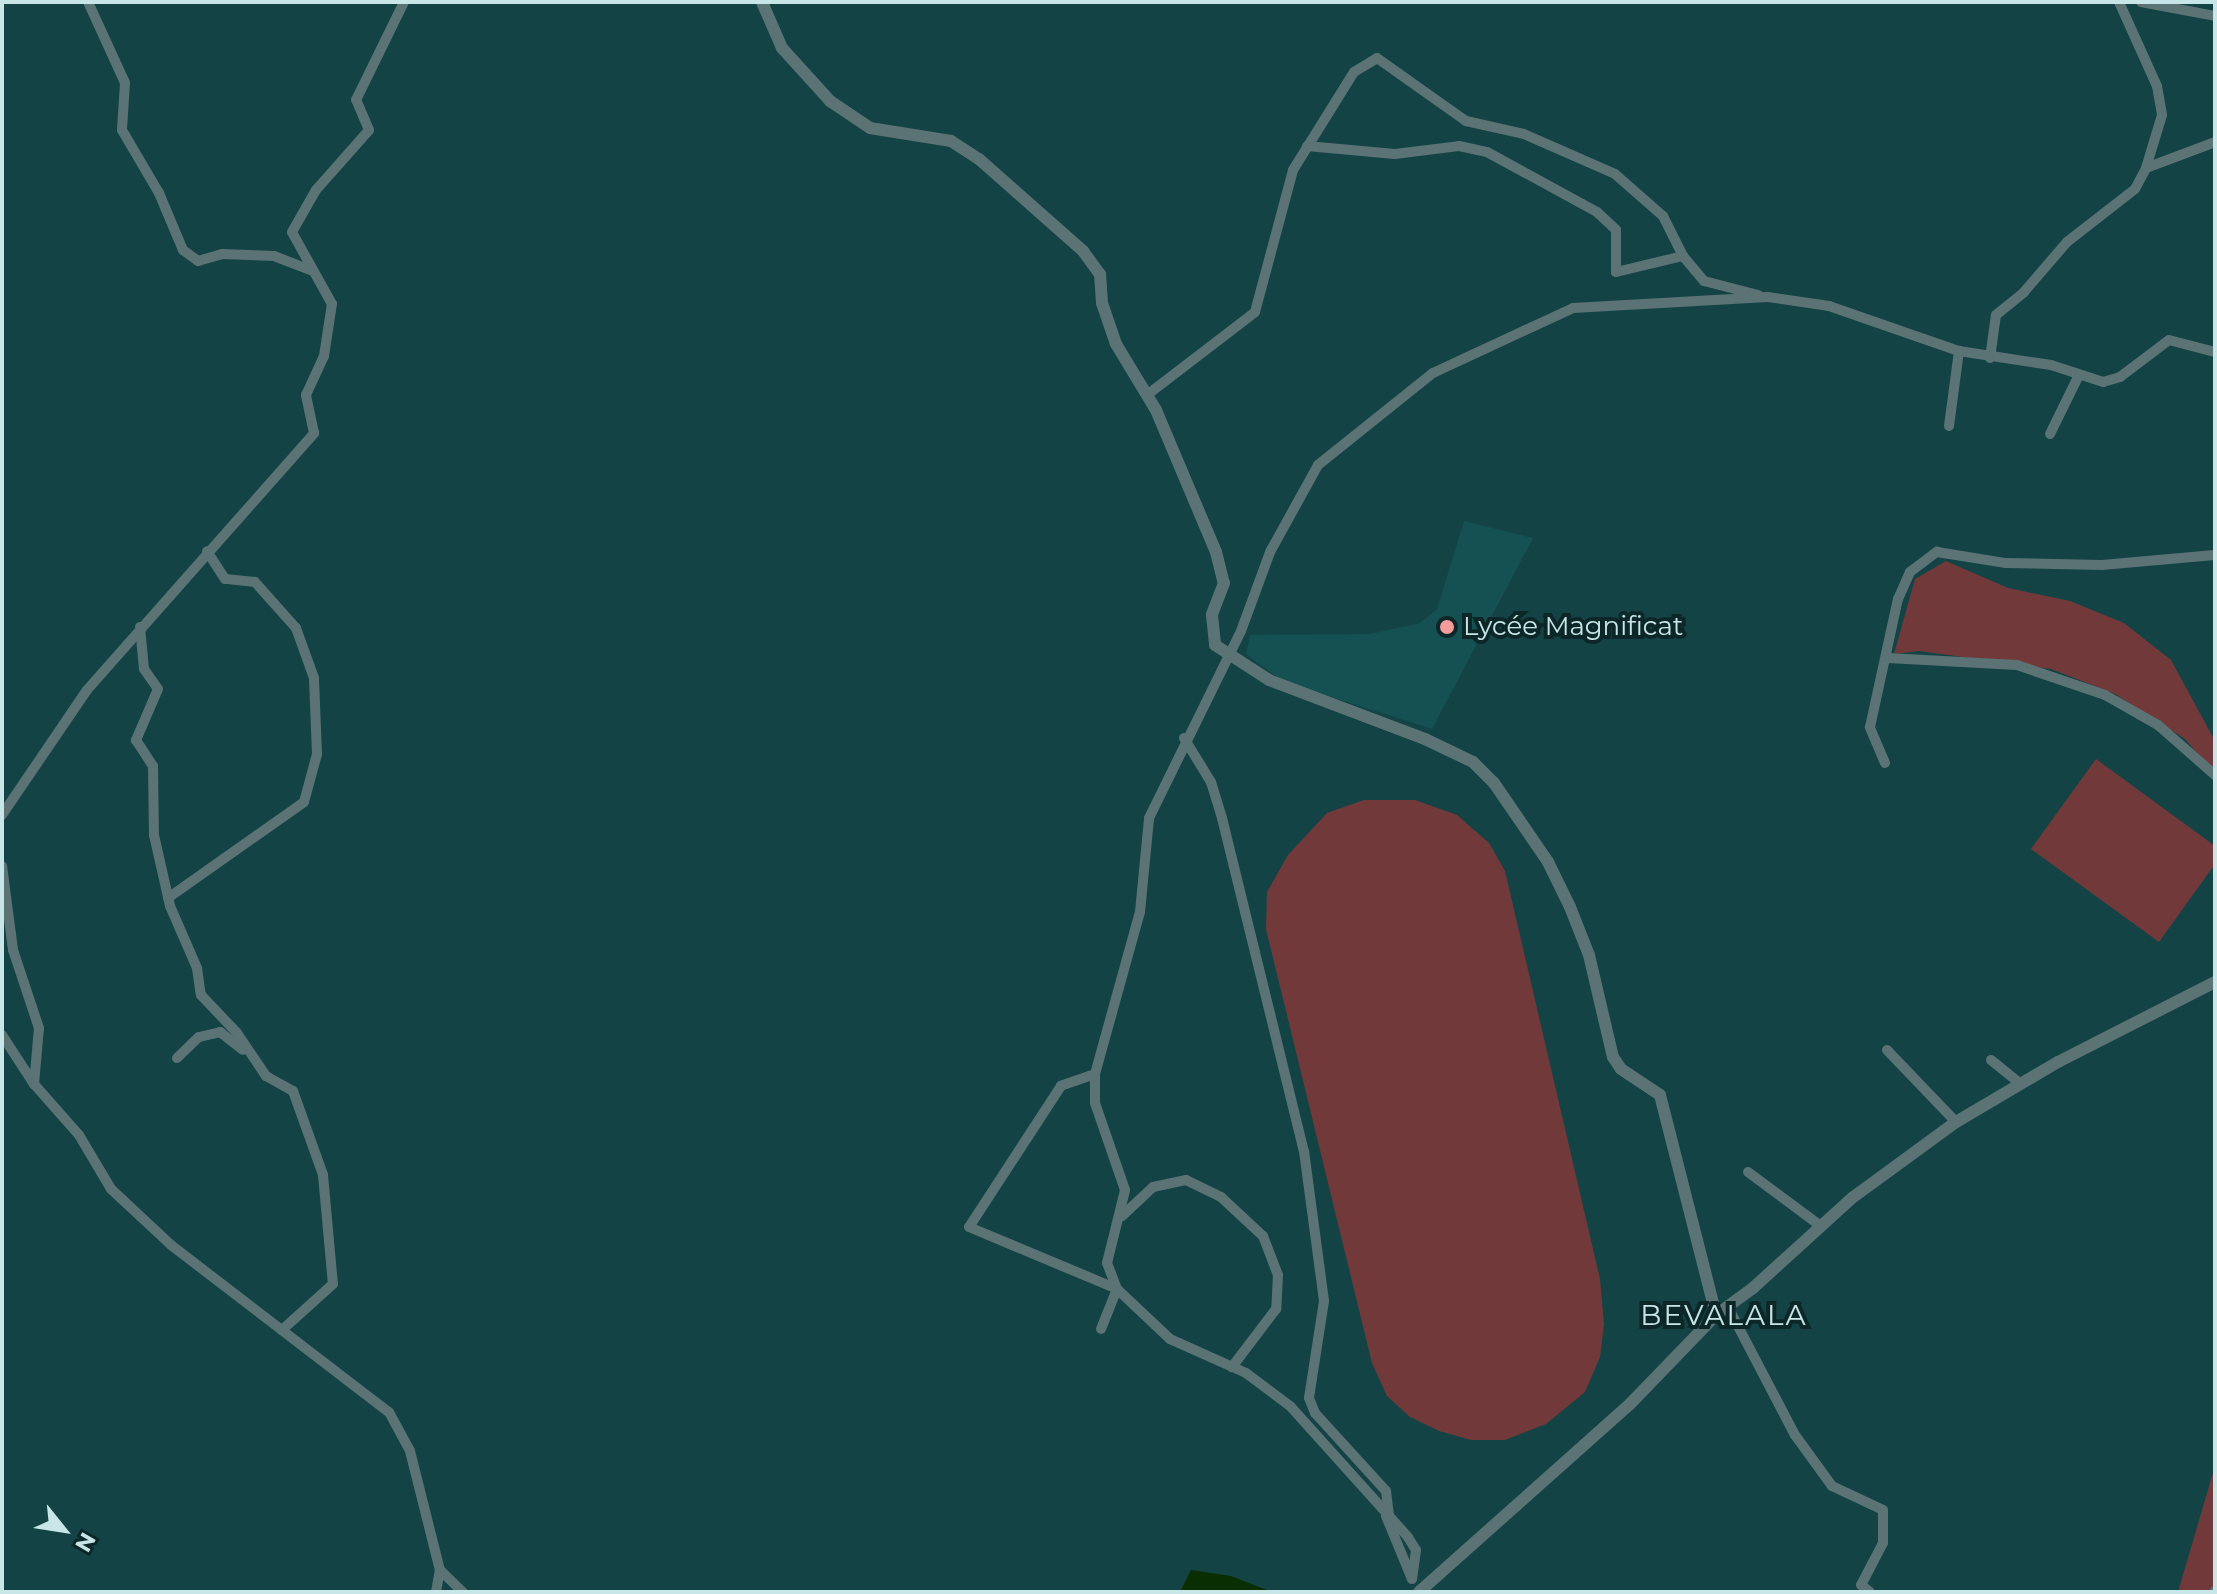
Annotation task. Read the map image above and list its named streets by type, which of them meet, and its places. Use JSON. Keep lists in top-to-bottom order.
{
  "districts": ["BEVALALA"],
  "places": ["Lycée Magnificat"],
  "north": "bottom right"
}
